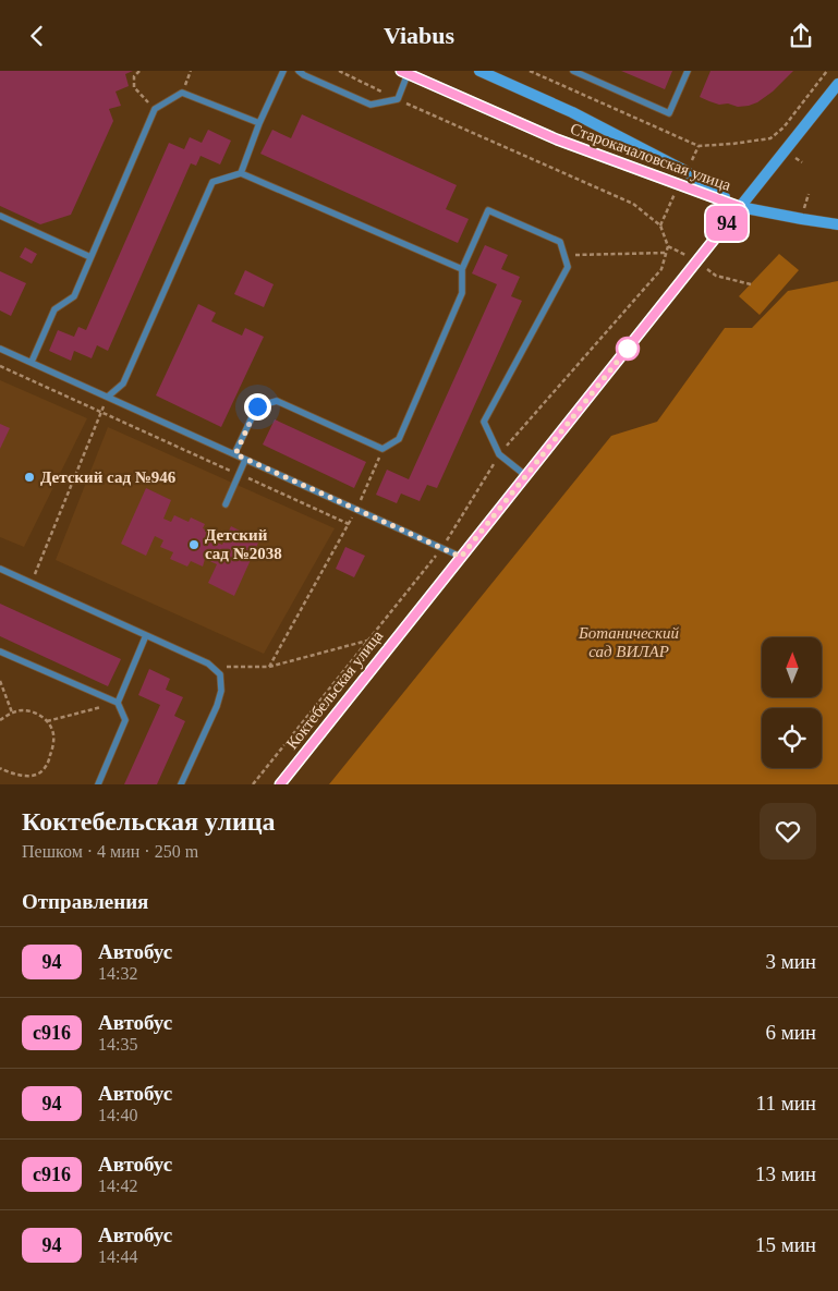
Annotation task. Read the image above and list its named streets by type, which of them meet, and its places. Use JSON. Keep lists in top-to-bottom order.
{
  "streets": {
    "street": ["Старокачаловская улица", "Коктебельская улица"]
  },
  "crossings": [
    ["Старокачаловская улица", "Коктебельская улица"]
  ],
  "parks": ["Ботанический сад ВИЛАР"],
  "places": ["Детский сад №946", "Детский сад №2038"],
  "lines": ["bus line 94"],
  "north": "top",
  "page": {
    "header": "Viabus",
    "on_map": "94",
    "heading": [
      ["Коктебельская улица", "Пешком · 4 мин · 250 m"],
      "Отправления"
    ],
    "list": [
      {
        "mark": "94",
        "name": "Автобус",
        "note": "14:32",
        "value": "3 мин"
      },
      {
        "mark": "с916",
        "name": "Автобус",
        "note": "14:35",
        "value": "6 мин"
      },
      {
        "mark": "94",
        "name": "Автобус",
        "note": "14:40",
        "value": "11 мин"
      },
      {
        "mark": "с916",
        "name": "Автобус",
        "note": "14:42",
        "value": "13 мин"
      },
      {
        "mark": "94",
        "name": "Автобус",
        "note": "14:44",
        "value": "15 мин"
      }
    ]
  }
}
